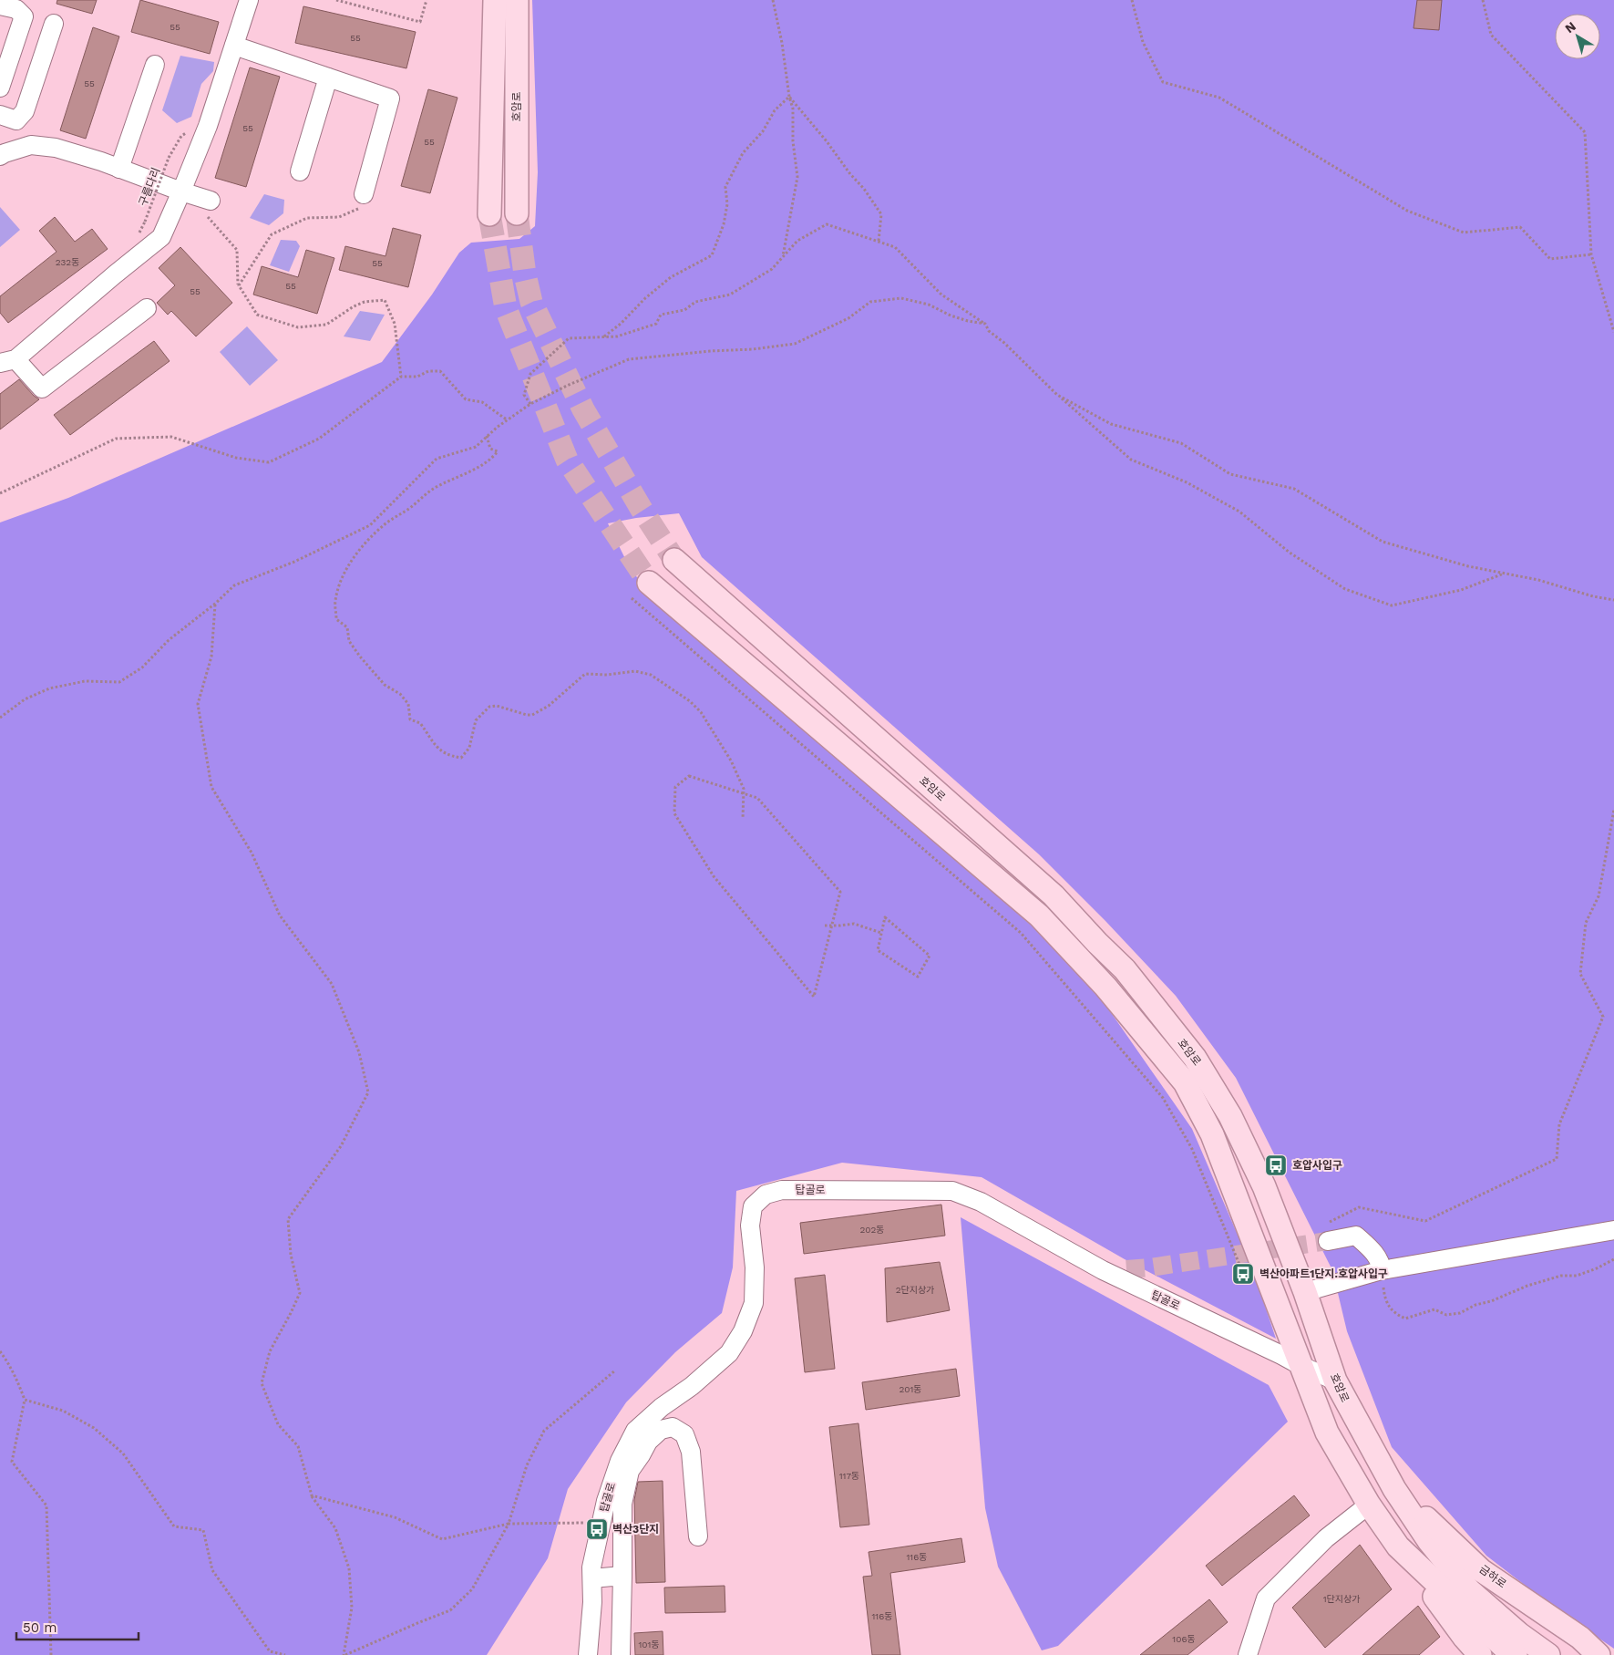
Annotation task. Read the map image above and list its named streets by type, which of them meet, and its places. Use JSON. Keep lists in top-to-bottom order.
{
  "streets": {
    "main road": ["호암로", "금하로"],
    "street": ["탑골로"],
    "path": ["구름다리"]
  },
  "crossings": [
    ["호암로", "탑골로"],
    ["호암로", "금하로"]
  ],
  "places": {
    "bus stop": ["호압사입구", "벽산아파트1단지.호압사입구", "벽산3단지"]
  },
  "house_numbers": [
    "55",
    "55",
    "55",
    "55",
    "55",
    "232동",
    "55",
    "55",
    "55",
    "202동",
    "2단지상가",
    "201동",
    "117동",
    "116동",
    "1단지상가",
    "116동",
    "106동",
    "101동"
  ],
  "scale_bar": "50 m",
  "north": "top left"
}
